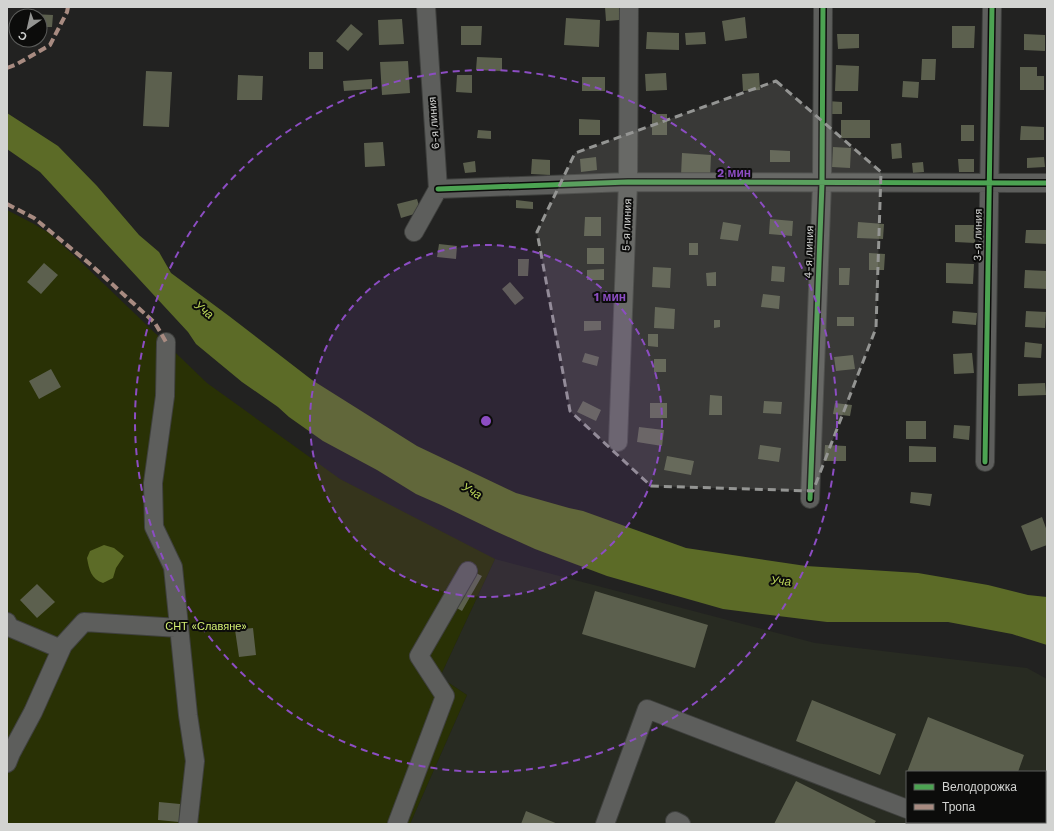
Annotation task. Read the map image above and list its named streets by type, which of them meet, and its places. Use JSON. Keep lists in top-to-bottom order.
{
  "streets": {
    "street": [
      "6-я линия",
      "5-я линия",
      "3-я линия",
      "4-я линия"
    ]
  },
  "water": ["Уча"],
  "parks": ["СНТ «Славяне»"],
  "legend": ["Велодорожка", "Тропа"],
  "north": "bottom left",
  "rings": ["2 мин", "1 мин"]
}
